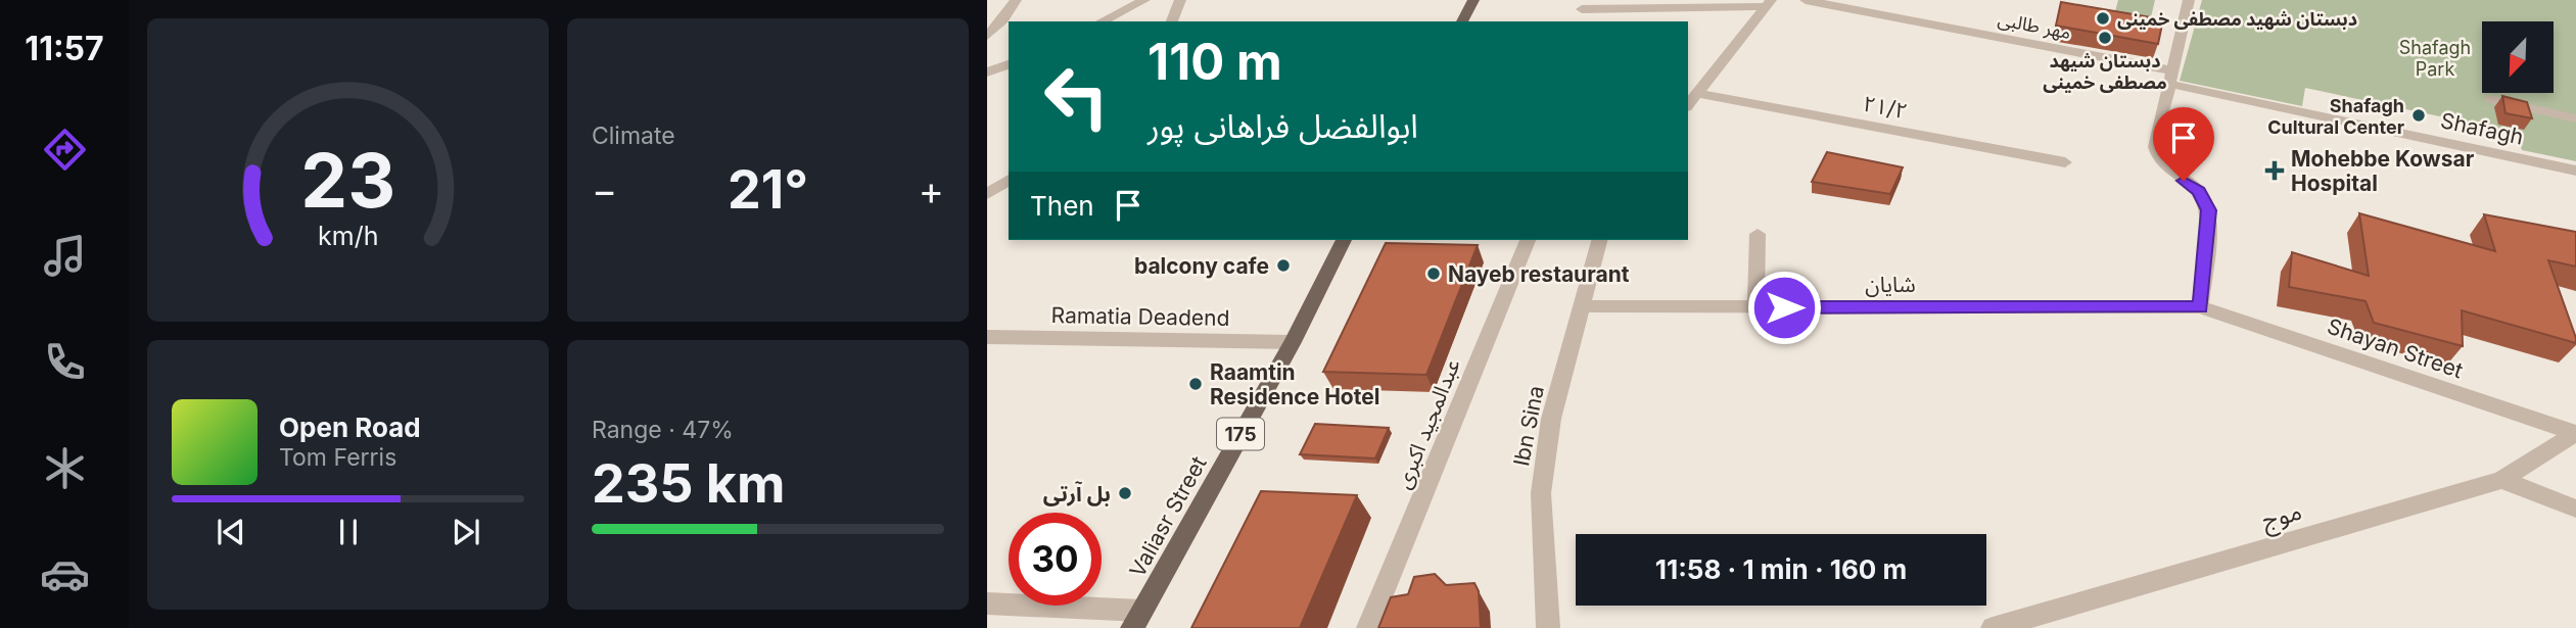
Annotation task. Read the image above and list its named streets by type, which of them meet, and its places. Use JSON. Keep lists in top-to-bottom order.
{
  "streets": {
    "main road": ["175", "Valiasr Street"],
    "street": [
      "مهر طالبی",
      "۲۱/۲",
      "Shafagh",
      "شایان",
      "Ramatia Deadend",
      "Shayan Street",
      "عبدالمجید اکبری",
      "Ibn Sina",
      "موج"
    ]
  },
  "crossings": [
    ["مهر طالبی", "Shafagh"],
    ["شایان", "Shayan Street"],
    ["شایان", "Ibn Sina"],
    ["Ramatia Deadend", "Valiasr Street"],
    ["Shayan Street", "موج"]
  ],
  "parks": ["Shafagh Park"],
  "places": {
    "other": [
      "دبستان شهید مصطفی خمینی",
      "دبستان شیهد مصطفی خمینی",
      "Shafagh Cultural Center",
      "balcony cafe",
      "Nayeb restaurant",
      "Raamtin Residence Hotel",
      "بل آرتی"
    ],
    "health": ["Mohebbe Kowsar Hospital"]
  },
  "north": "bottom left",
  "page": {
    "tabs": "11:57",
    "tile": [
      "Climate",
      ["Range · 47%", "235 km"]
    ],
    "turn": ["110 m", "ابوالفضل فراهانی پور"],
    "heat": ["−", "21°", "+"],
    "then": "Then",
    "song": ["Open Road", "Tom Ferris"],
    "limit": "30",
    "trip": "11:58 · 1 min · 160 m",
    "gauge": ["23", "km/h"]
  }
}
